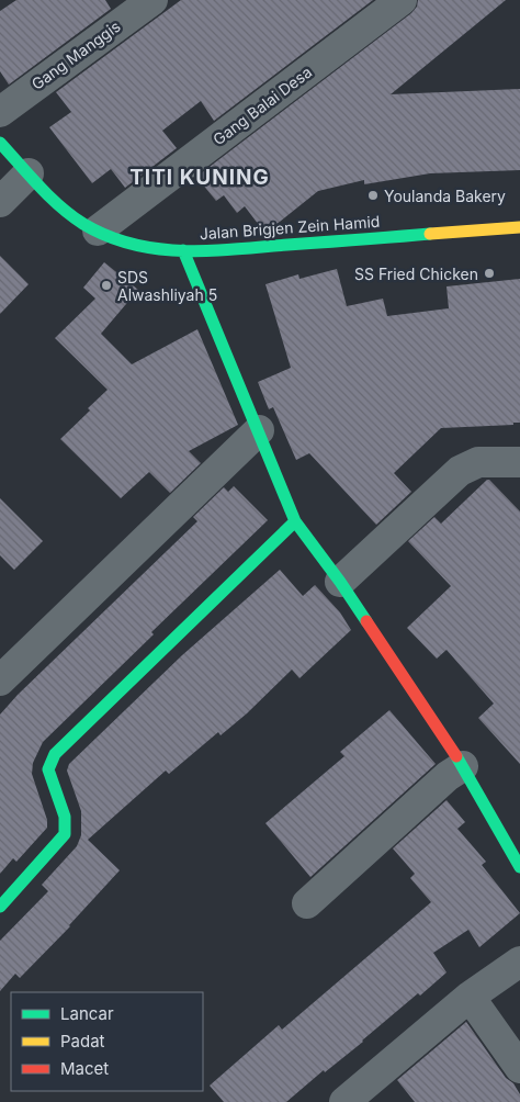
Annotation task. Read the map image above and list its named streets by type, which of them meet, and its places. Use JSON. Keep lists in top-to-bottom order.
{
  "streets": {
    "street": ["Gang Manggis", "Gang Balai Desa", "Jalan Brigjen Zein Hamid"]
  },
  "crossings": [
    ["Gang Balai Desa", "Jalan Brigjen Zein Hamid"]
  ],
  "districts": ["TITI KUNING"],
  "places": ["Youlanda Bakery", "SS Fried Chicken", "SDS Alwashliyah 5"],
  "legend": ["Lancar", "Padat", "Macet"]
}
